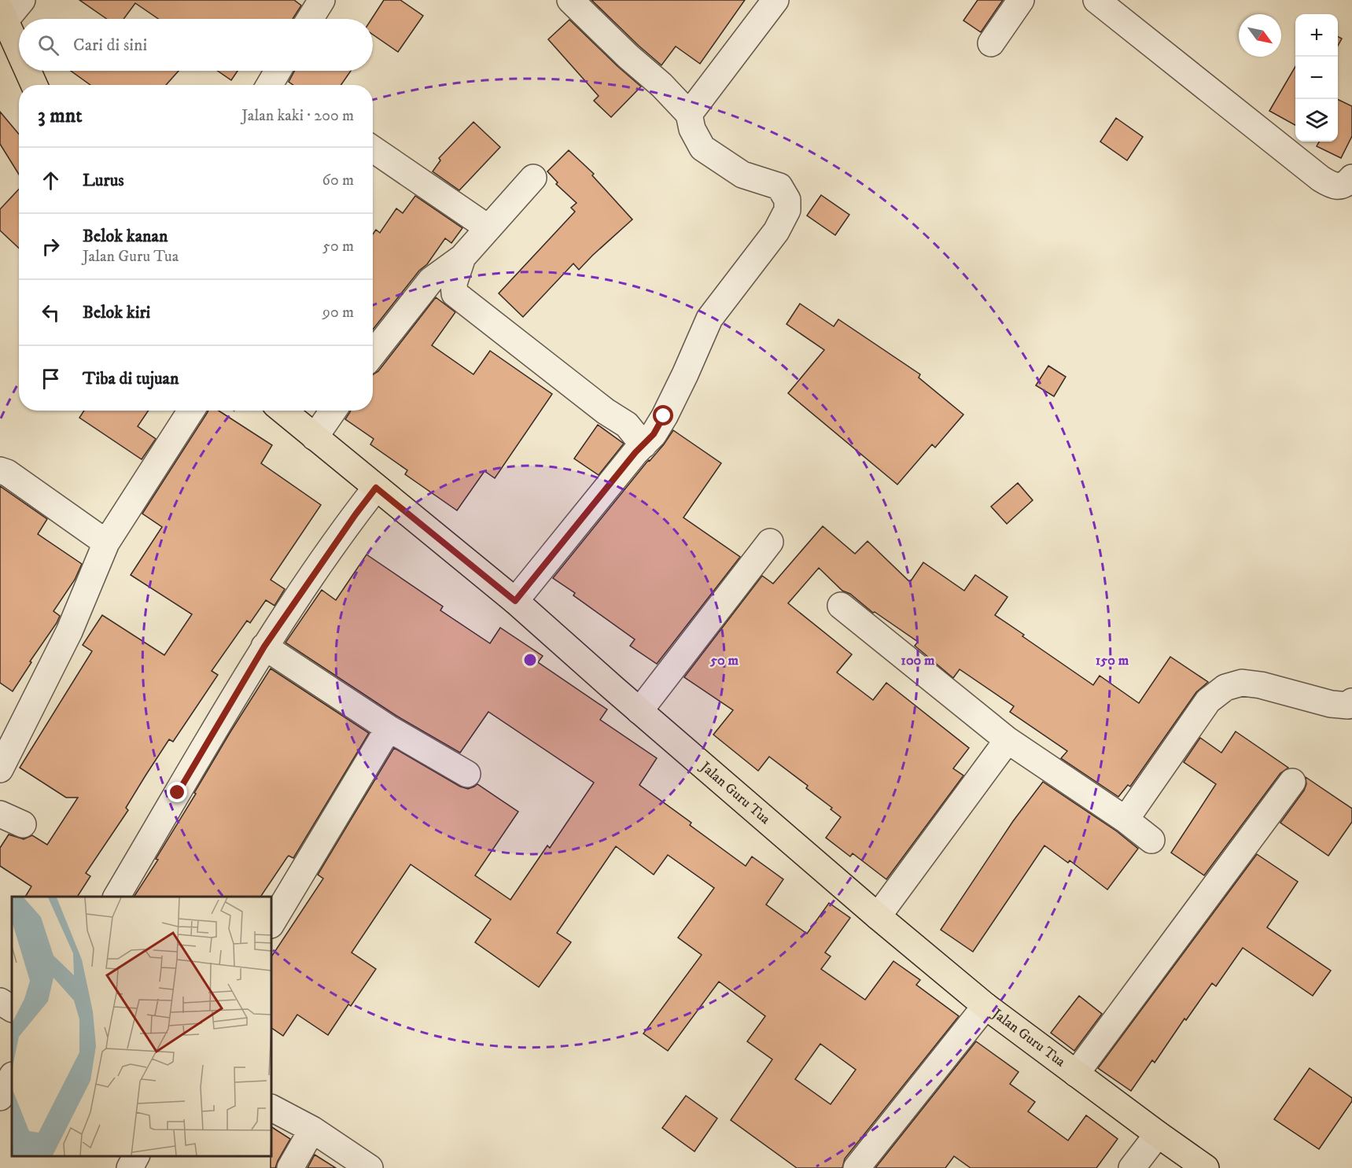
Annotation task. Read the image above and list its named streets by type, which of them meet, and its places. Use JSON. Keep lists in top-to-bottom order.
{
  "streets": {
    "main road": ["Jalan Guru Tua"]
  },
  "north": "bottom right",
  "page": {
    "map_buttons": ["+", "−"],
    "search": "Cari di sini",
    "heading": ["3 mnt", "Jalan kaki · 200 m"],
    "list": [
      ["Lurus", "60 m"],
      ["Belok kanan", "Jalan Guru Tua", "50 m"],
      ["Belok kiri", "90 m"],
      "Tiba di tujuan"
    ]
  },
  "rings": ["50 m", "100 m", "150 m"]
}
